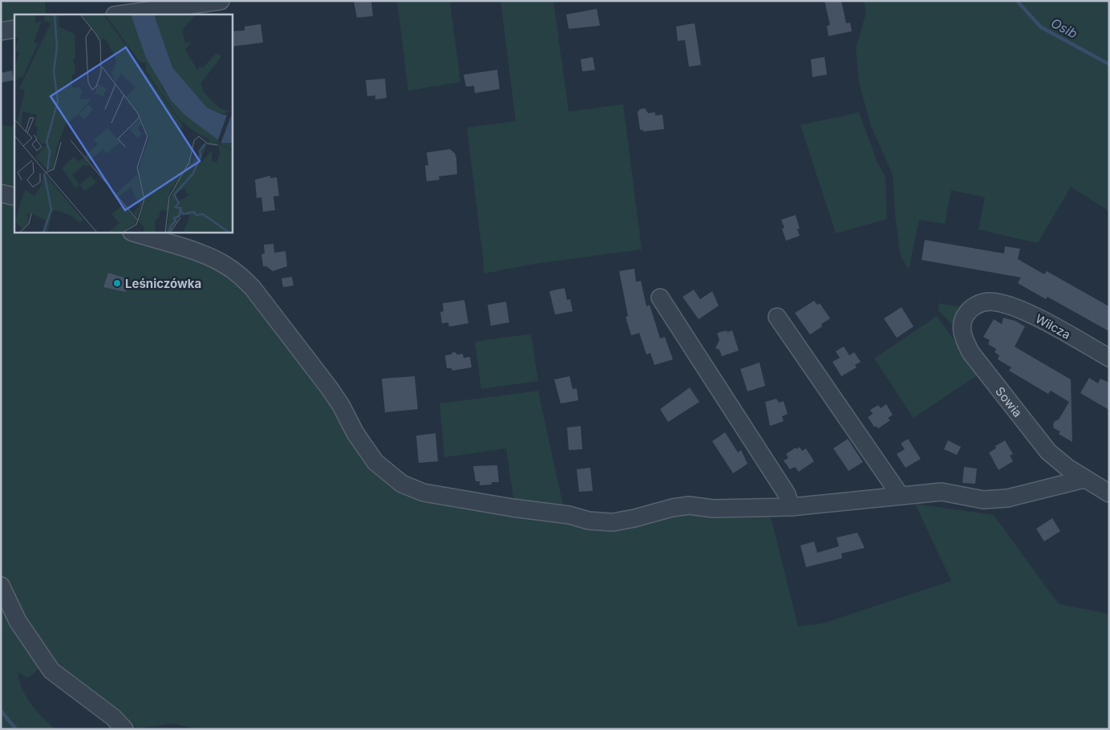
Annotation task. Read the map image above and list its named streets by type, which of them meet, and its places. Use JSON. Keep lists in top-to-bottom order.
{
  "streets": {
    "street": ["Wilcza", "Sowia"]
  },
  "crossings": [
    ["Wilcza", "Sowia"]
  ],
  "water": ["Osib"],
  "places": ["Leśniczówka"]
}
